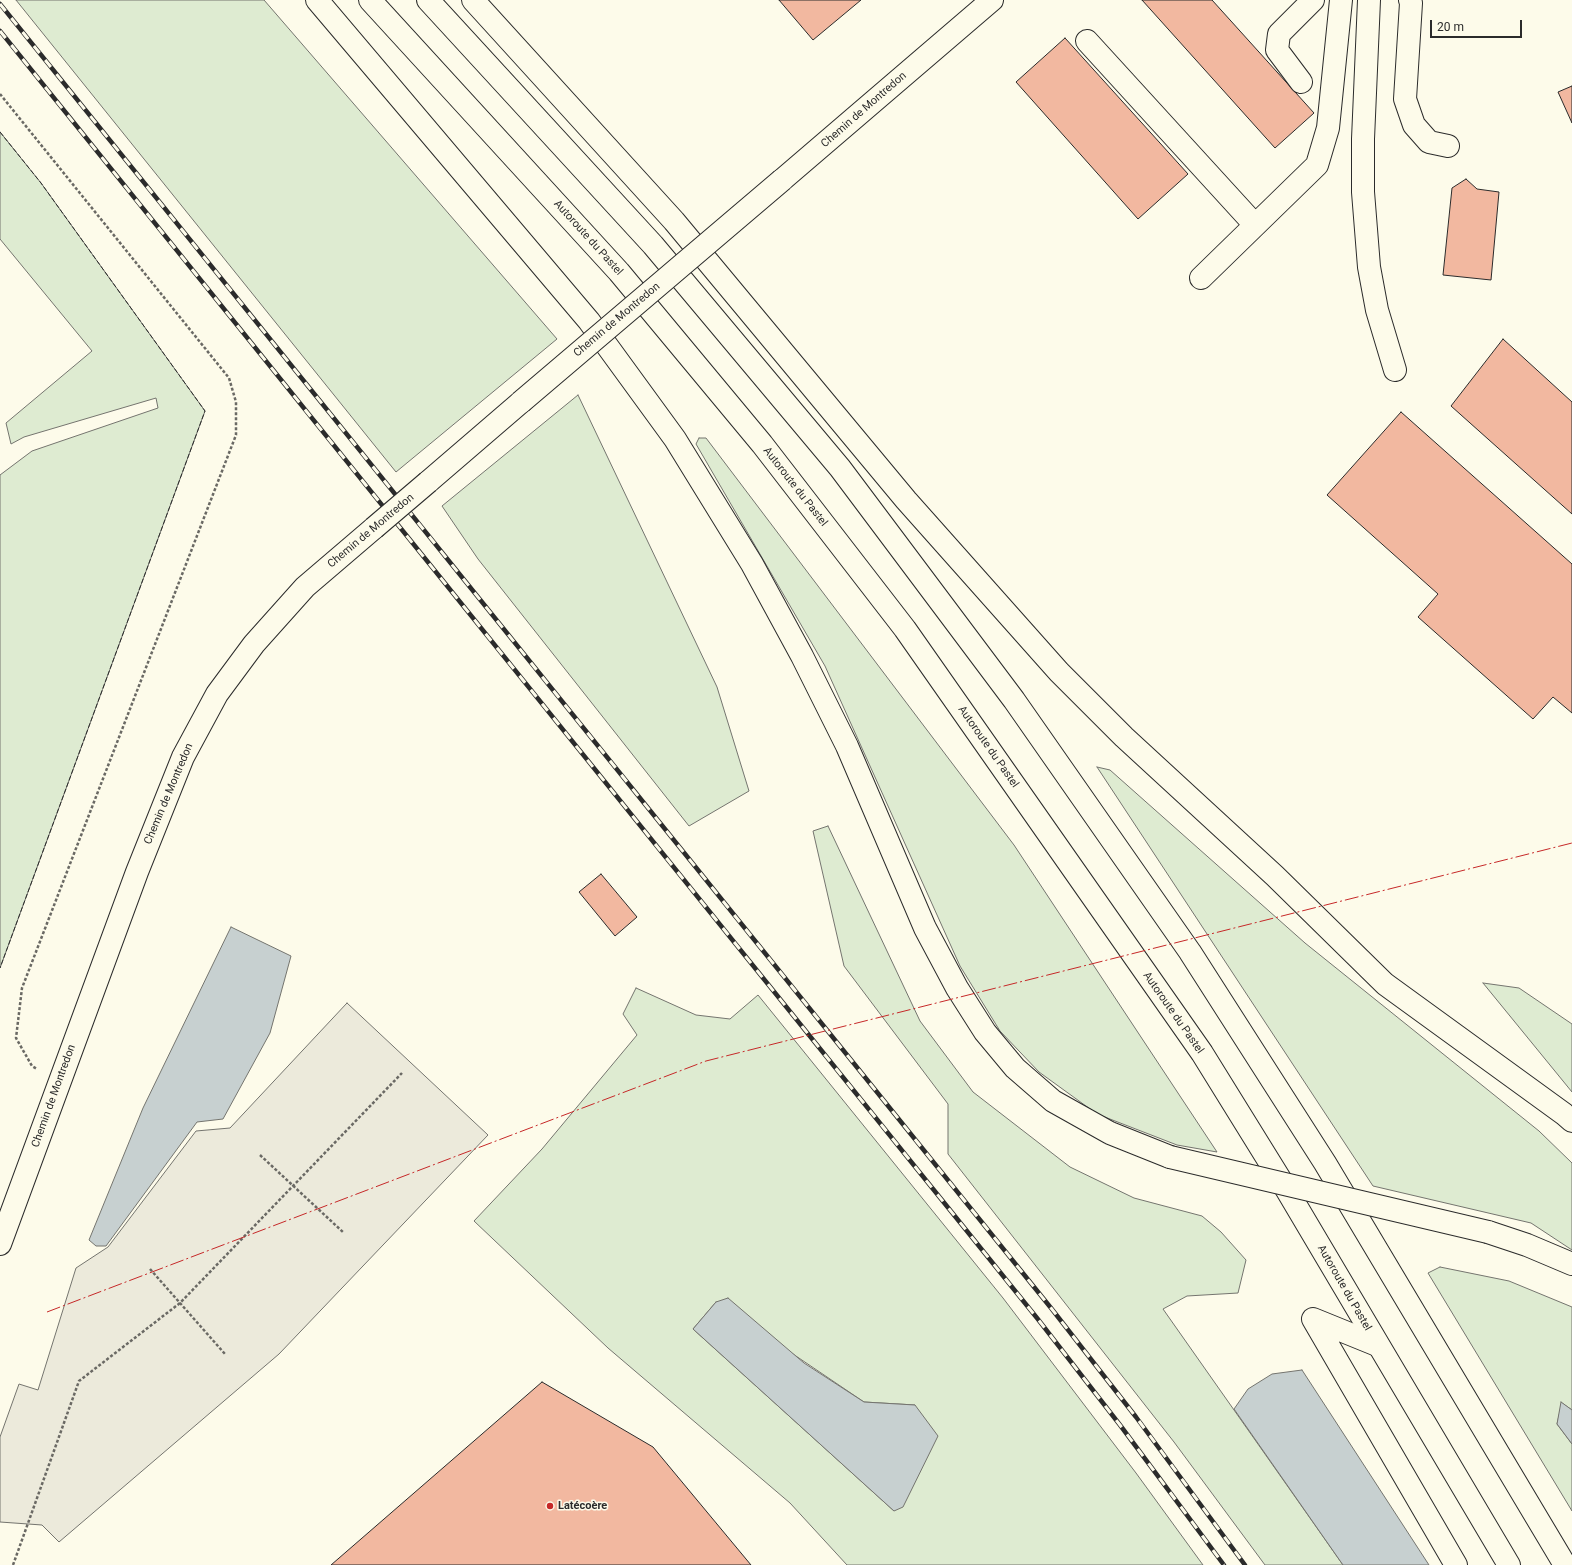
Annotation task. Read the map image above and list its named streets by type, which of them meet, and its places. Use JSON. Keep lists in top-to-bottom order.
{
  "streets": {
    "main road": ["Chemin de Montredon", "Autoroute du Pastel"]
  },
  "places": ["Latécoère"],
  "scale_bar": "20 m"
}
